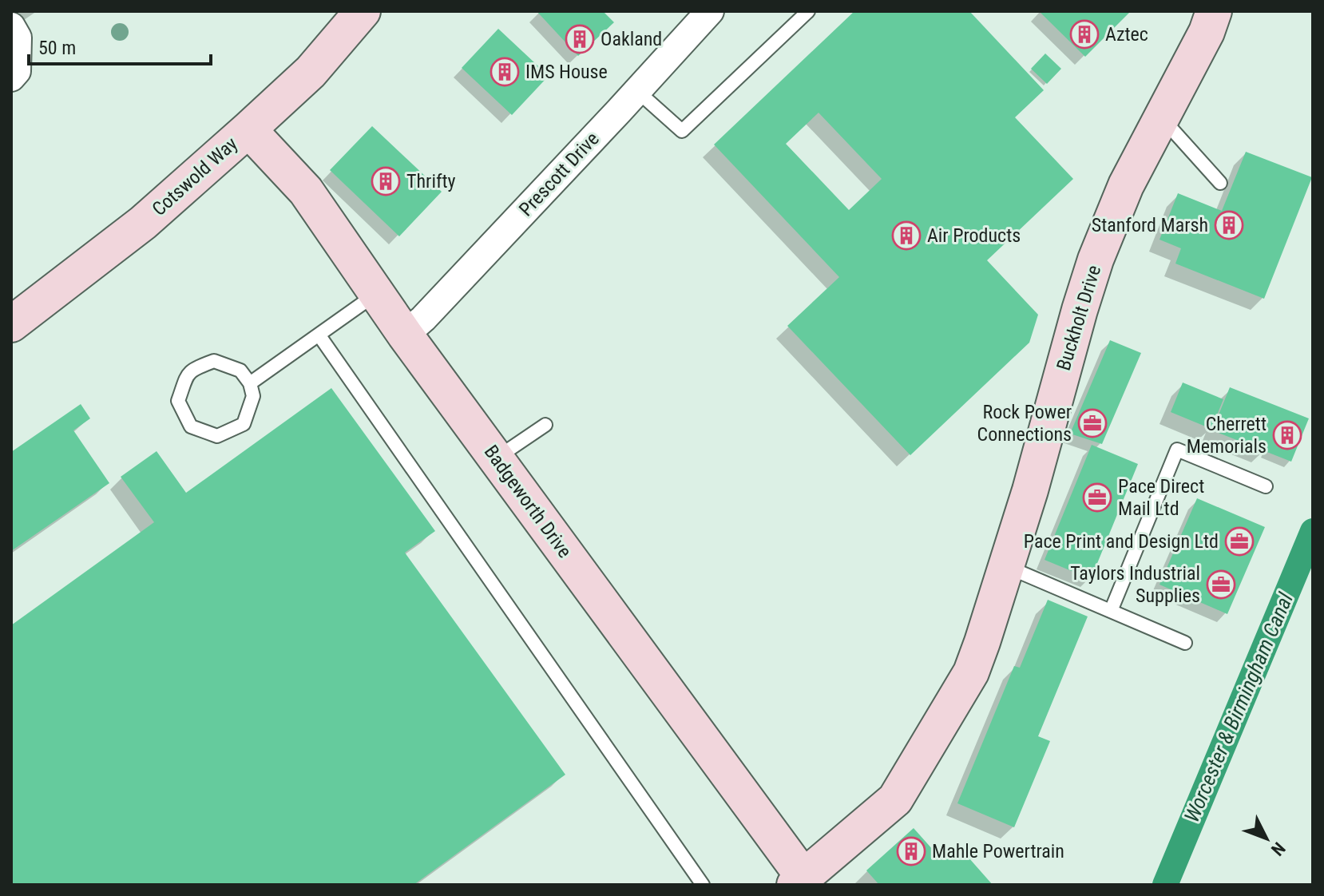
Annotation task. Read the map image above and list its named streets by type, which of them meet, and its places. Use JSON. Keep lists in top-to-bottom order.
{
  "streets": {
    "street": [
      "Prescott Drive",
      "Cotswold Way",
      "Buckholt Drive",
      "Badgeworth Drive"
    ]
  },
  "crossings": [
    ["Prescott Drive", "Badgeworth Drive"],
    ["Cotswold Way", "Badgeworth Drive"],
    ["Buckholt Drive", "Badgeworth Drive"]
  ],
  "water": ["Worcester & Birmingham Canal"],
  "places": {
    "building": [
      "Aztec",
      "Oakland",
      "IMS House",
      "Thrifty",
      "Stanford Marsh",
      "Air Products",
      "Cherrett Memorials",
      "Mahle Powertrain"
    ],
    "office": [
      "Rock Power Connections",
      "Pace Direct Mail Ltd",
      "Pace Print and Design Ltd",
      "Taylors Industrial Supplies"
    ]
  },
  "scale_bar": "50 m",
  "north": "bottom right"
}
